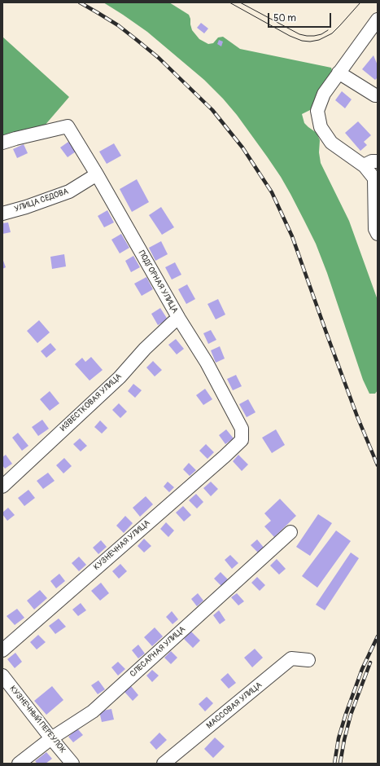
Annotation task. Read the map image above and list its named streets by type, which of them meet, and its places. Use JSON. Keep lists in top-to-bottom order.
{
  "streets": {
    "street": [
      "УЛИЦА СЕДОВА",
      "ПОДГОРНАЯ УЛИЦА",
      "ИЗВЕСТКОВАЯ УЛИЦА",
      "КУЗНЕЧНАЯ УЛИЦА",
      "СЛЕСАРНАЯ УЛИЦА",
      "МАССОВАЯ УЛИЦА",
      "КУЗНЕЧНЫЙ ПЕРЕУЛОК"
    ]
  },
  "crossings": [
    ["УЛИЦА СЕДОВА", "ПОДГОРНАЯ УЛИЦА"],
    ["ПОДГОРНАЯ УЛИЦА", "ИЗВЕСТКОВАЯ УЛИЦА"],
    ["ПОДГОРНАЯ УЛИЦА", "КУЗНЕЧНАЯ УЛИЦА"],
    ["СЛЕСАРНАЯ УЛИЦА", "КУЗНЕЧНЫЙ ПЕРЕУЛОК"]
  ],
  "scale_bar": "50 m"
}
